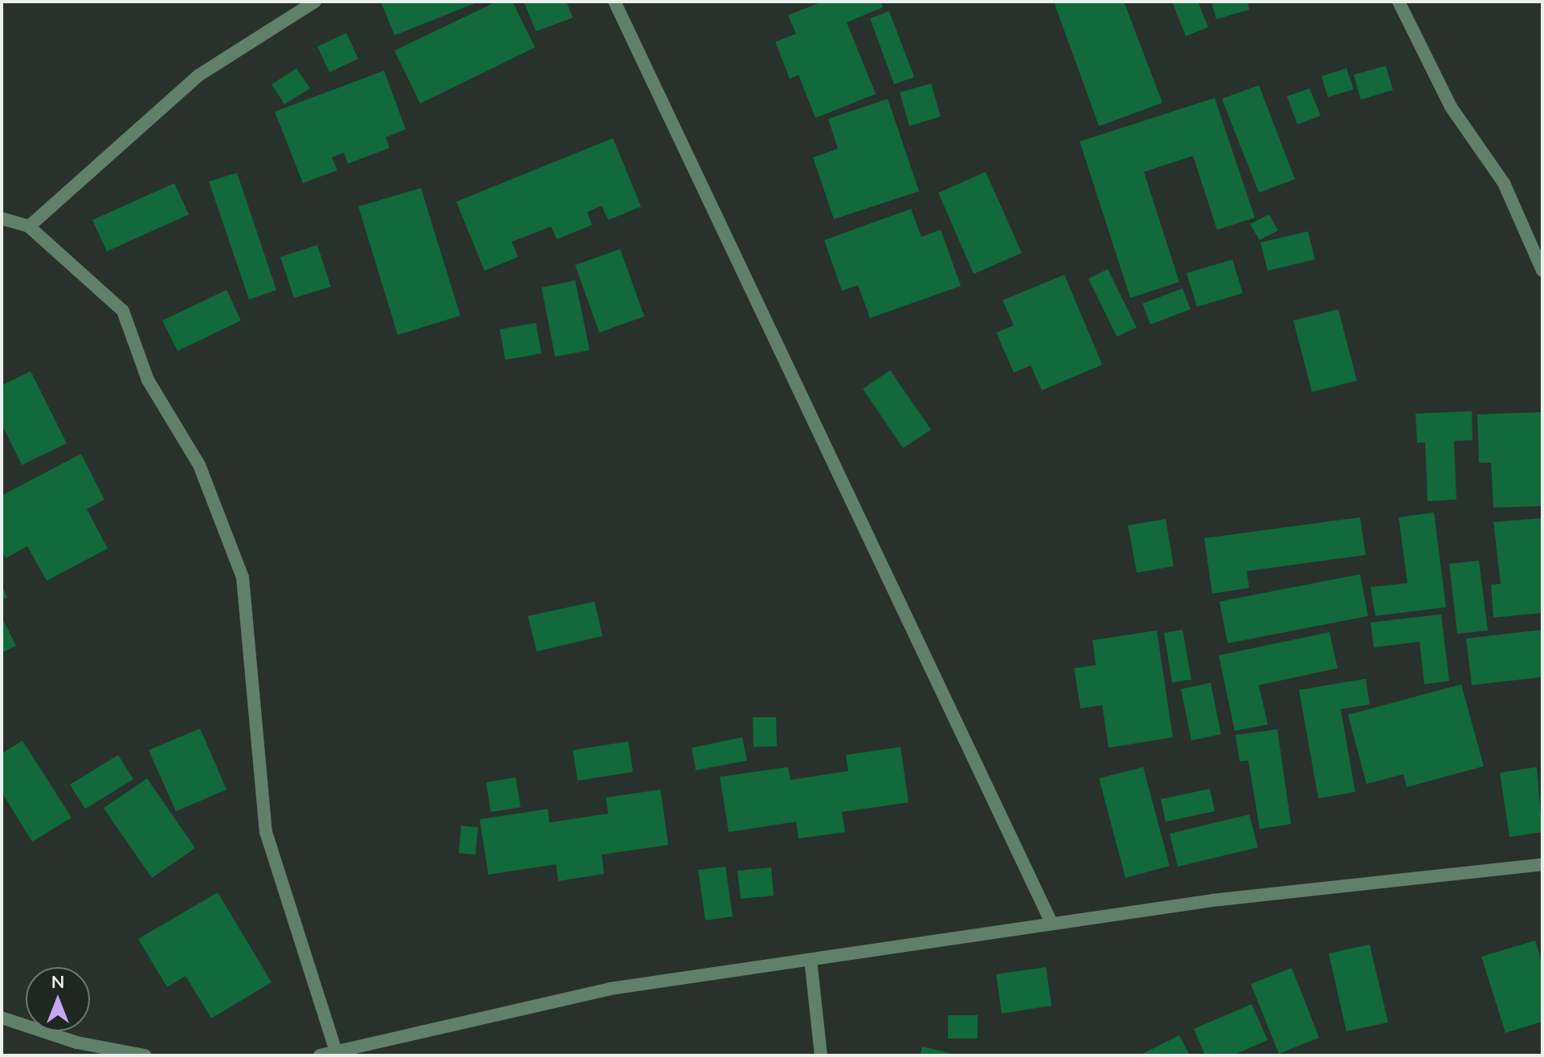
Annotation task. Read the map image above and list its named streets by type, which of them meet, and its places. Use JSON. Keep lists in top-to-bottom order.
{
  "north": "top"
}
